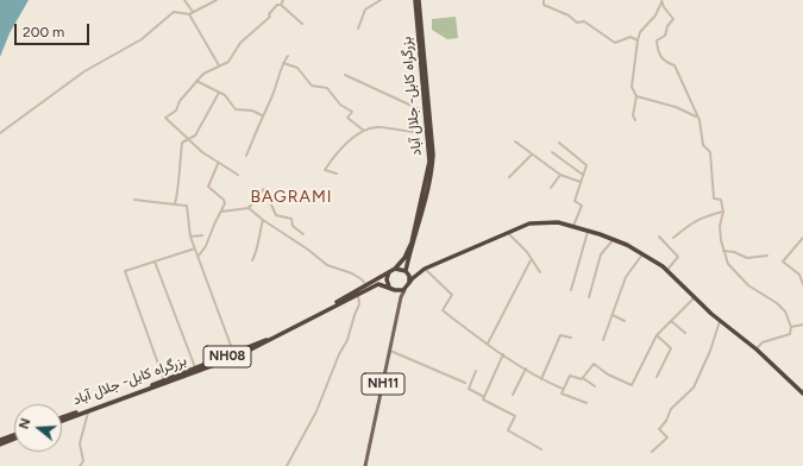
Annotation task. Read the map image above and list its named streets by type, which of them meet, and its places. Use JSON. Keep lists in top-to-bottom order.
{
  "streets": {
    "highway": ["بزرگراه کابل- جلال آباد", "NH08"],
    "main road": ["NH11"]
  },
  "crossings": [
    ["بزرگراه کابل- جلال آباد", "NH11"]
  ],
  "districts": ["BAGRAMI"],
  "scale_bar": "200 m",
  "north": "left"
}
